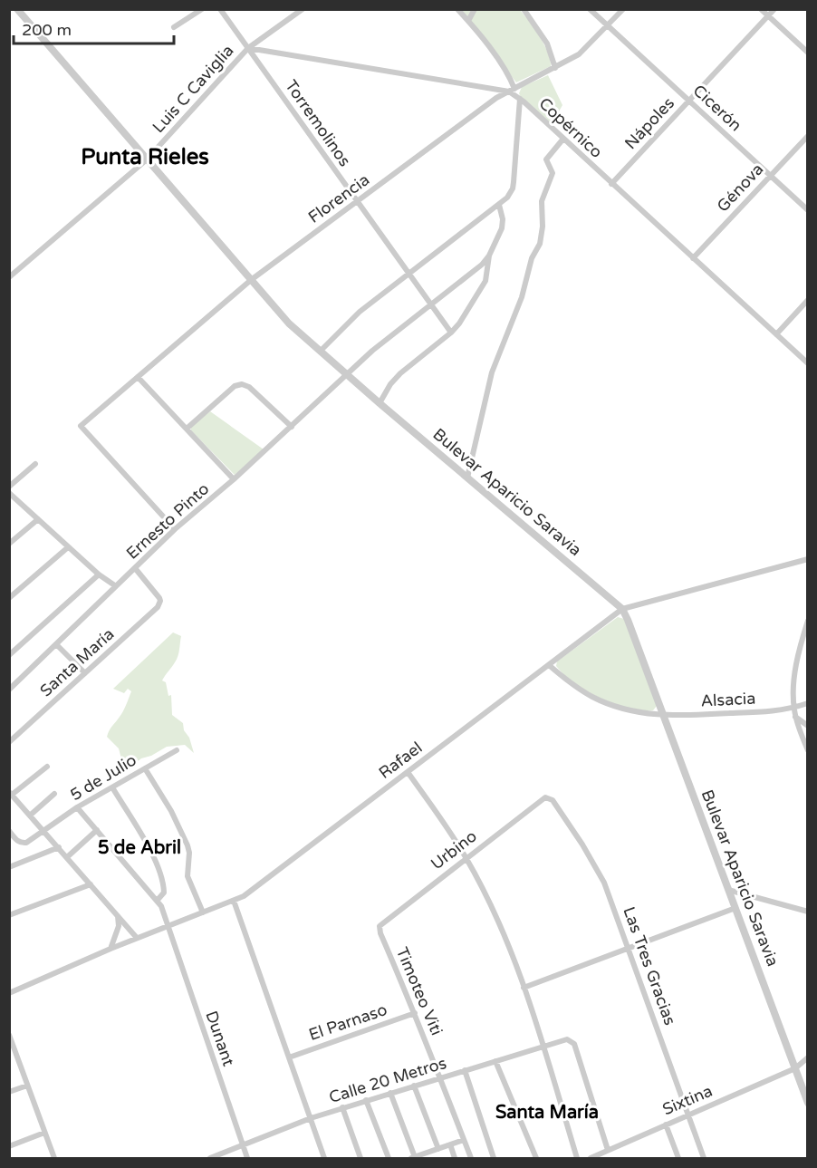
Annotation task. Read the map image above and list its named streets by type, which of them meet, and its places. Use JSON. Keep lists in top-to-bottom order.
{
  "streets": {
    "street": [
      "Luis C Caviglia",
      "Cicerón",
      "Torremolinos",
      "Nápoles",
      "Copérnico",
      "Génova",
      "Florencia",
      "Bulevar Aparicio Saravia",
      "Ernesto Pinto",
      "Santa María",
      "Alsacia",
      "Rafael",
      "5 de Julio",
      "Urbino",
      "Las Tres Gracias",
      "Timoteo Viti",
      "El Parnaso",
      "Dunant",
      "Calle 20 Metros",
      "Sixtina"
    ]
  },
  "crossings": [
    ["Luis C Caviglia", "Torremolinos"],
    ["Luis C Caviglia", "Copérnico"],
    ["Luis C Caviglia", "Bulevar Aparicio Saravia"],
    ["Cicerón", "Nápoles"],
    ["Cicerón", "Génova"],
    ["Cicerón", "Florencia"],
    ["Torremolinos", "Copérnico"],
    ["Torremolinos", "Florencia"],
    ["Torremolinos", "Ernesto Pinto"],
    ["Nápoles", "Copérnico"],
    ["Copérnico", "Génova"],
    ["Copérnico", "Florencia"],
    ["Florencia", "Bulevar Aparicio Saravia"],
    ["Florencia", "Ernesto Pinto"],
    ["Bulevar Aparicio Saravia", "Ernesto Pinto"],
    ["Bulevar Aparicio Saravia", "Alsacia"],
    ["Bulevar Aparicio Saravia", "Rafael"],
    ["Bulevar Aparicio Saravia", "Sixtina"],
    ["Ernesto Pinto", "Santa María"],
    ["Alsacia", "Rafael"],
    ["Rafael", "Dunant"],
    ["Urbino", "Las Tres Gracias"],
    ["Urbino", "Timoteo Viti"],
    ["Las Tres Gracias", "Sixtina"],
    ["Timoteo Viti", "El Parnaso"],
    ["Timoteo Viti", "Calle 20 Metros"],
    ["Dunant", "Calle 20 Metros"],
    ["Calle 20 Metros", "Sixtina"]
  ],
  "districts": ["Punta Rieles", "5 de Abril", "Santa María"],
  "scale_bar": "200 m"
}
